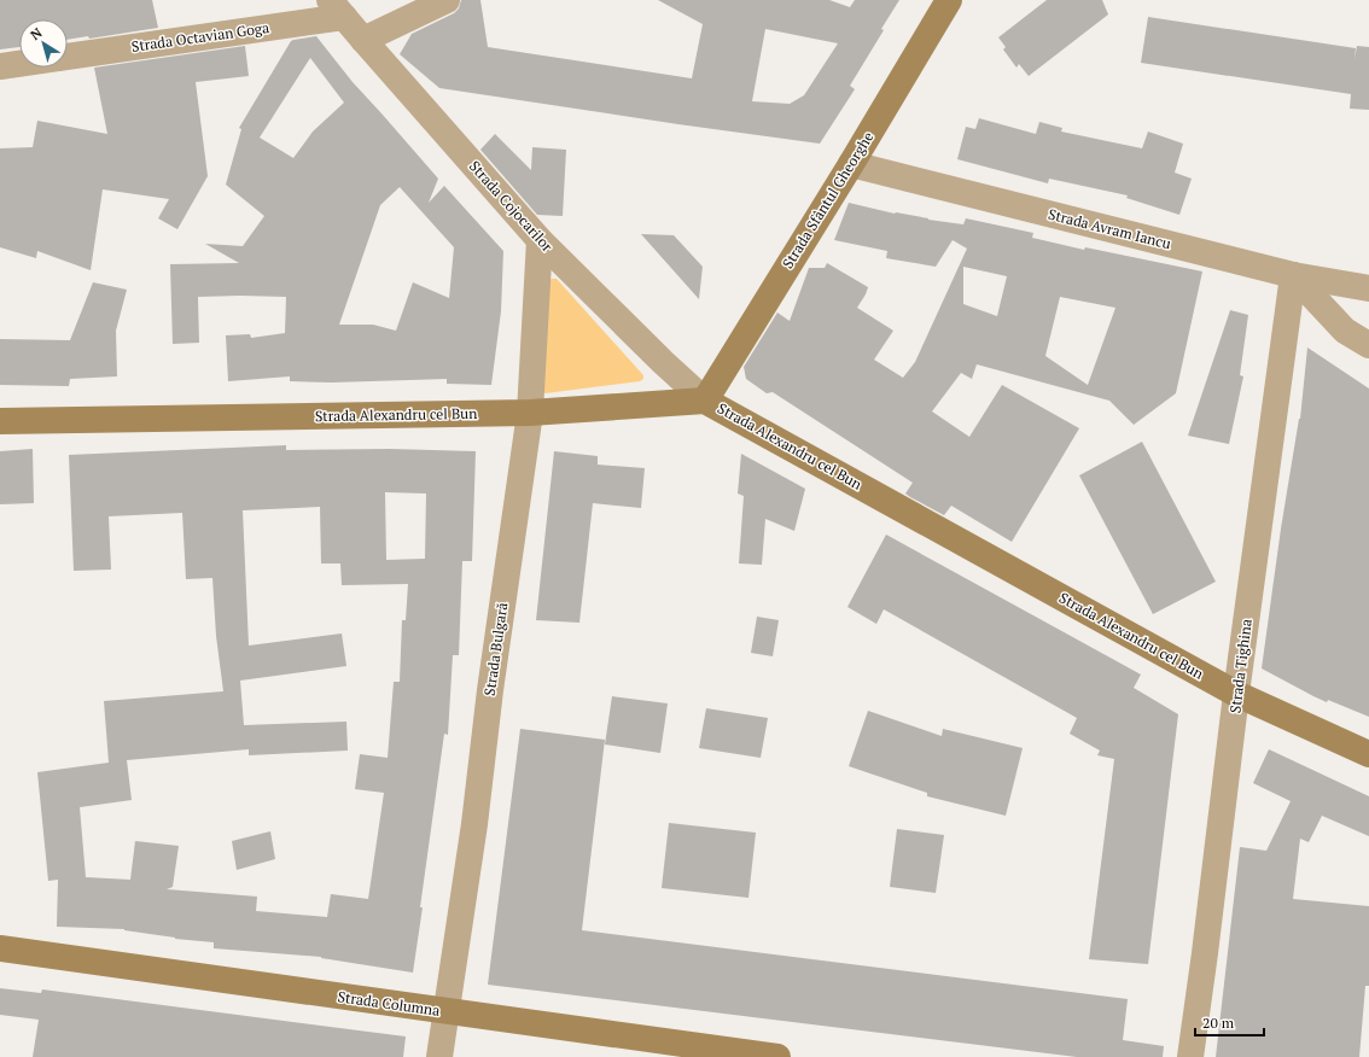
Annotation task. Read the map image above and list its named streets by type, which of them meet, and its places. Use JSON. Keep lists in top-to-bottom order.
{
  "streets": {
    "street": [
      "Strada Octavian Goga",
      "Strada Sfântul Gheorghe",
      "Strada Cojocarilor",
      "Strada Avram Iancu",
      "Strada Alexandru cel Bun",
      "Strada Bulgară",
      "Strada Tighina",
      "Strada Columna"
    ]
  },
  "crossings": [
    ["Strada Octavian Goga", "Strada Cojocarilor"],
    ["Strada Sfântul Gheorghe", "Strada Cojocarilor"],
    ["Strada Sfântul Gheorghe", "Strada Avram Iancu"],
    ["Strada Sfântul Gheorghe", "Strada Alexandru cel Bun"],
    ["Strada Cojocarilor", "Strada Alexandru cel Bun"],
    ["Strada Cojocarilor", "Strada Bulgară"],
    ["Strada Avram Iancu", "Strada Tighina"],
    ["Strada Alexandru cel Bun", "Strada Bulgară"],
    ["Strada Alexandru cel Bun", "Strada Tighina"],
    ["Strada Bulgară", "Strada Columna"]
  ],
  "scale_bar": "20 m",
  "north": "top left"
}
